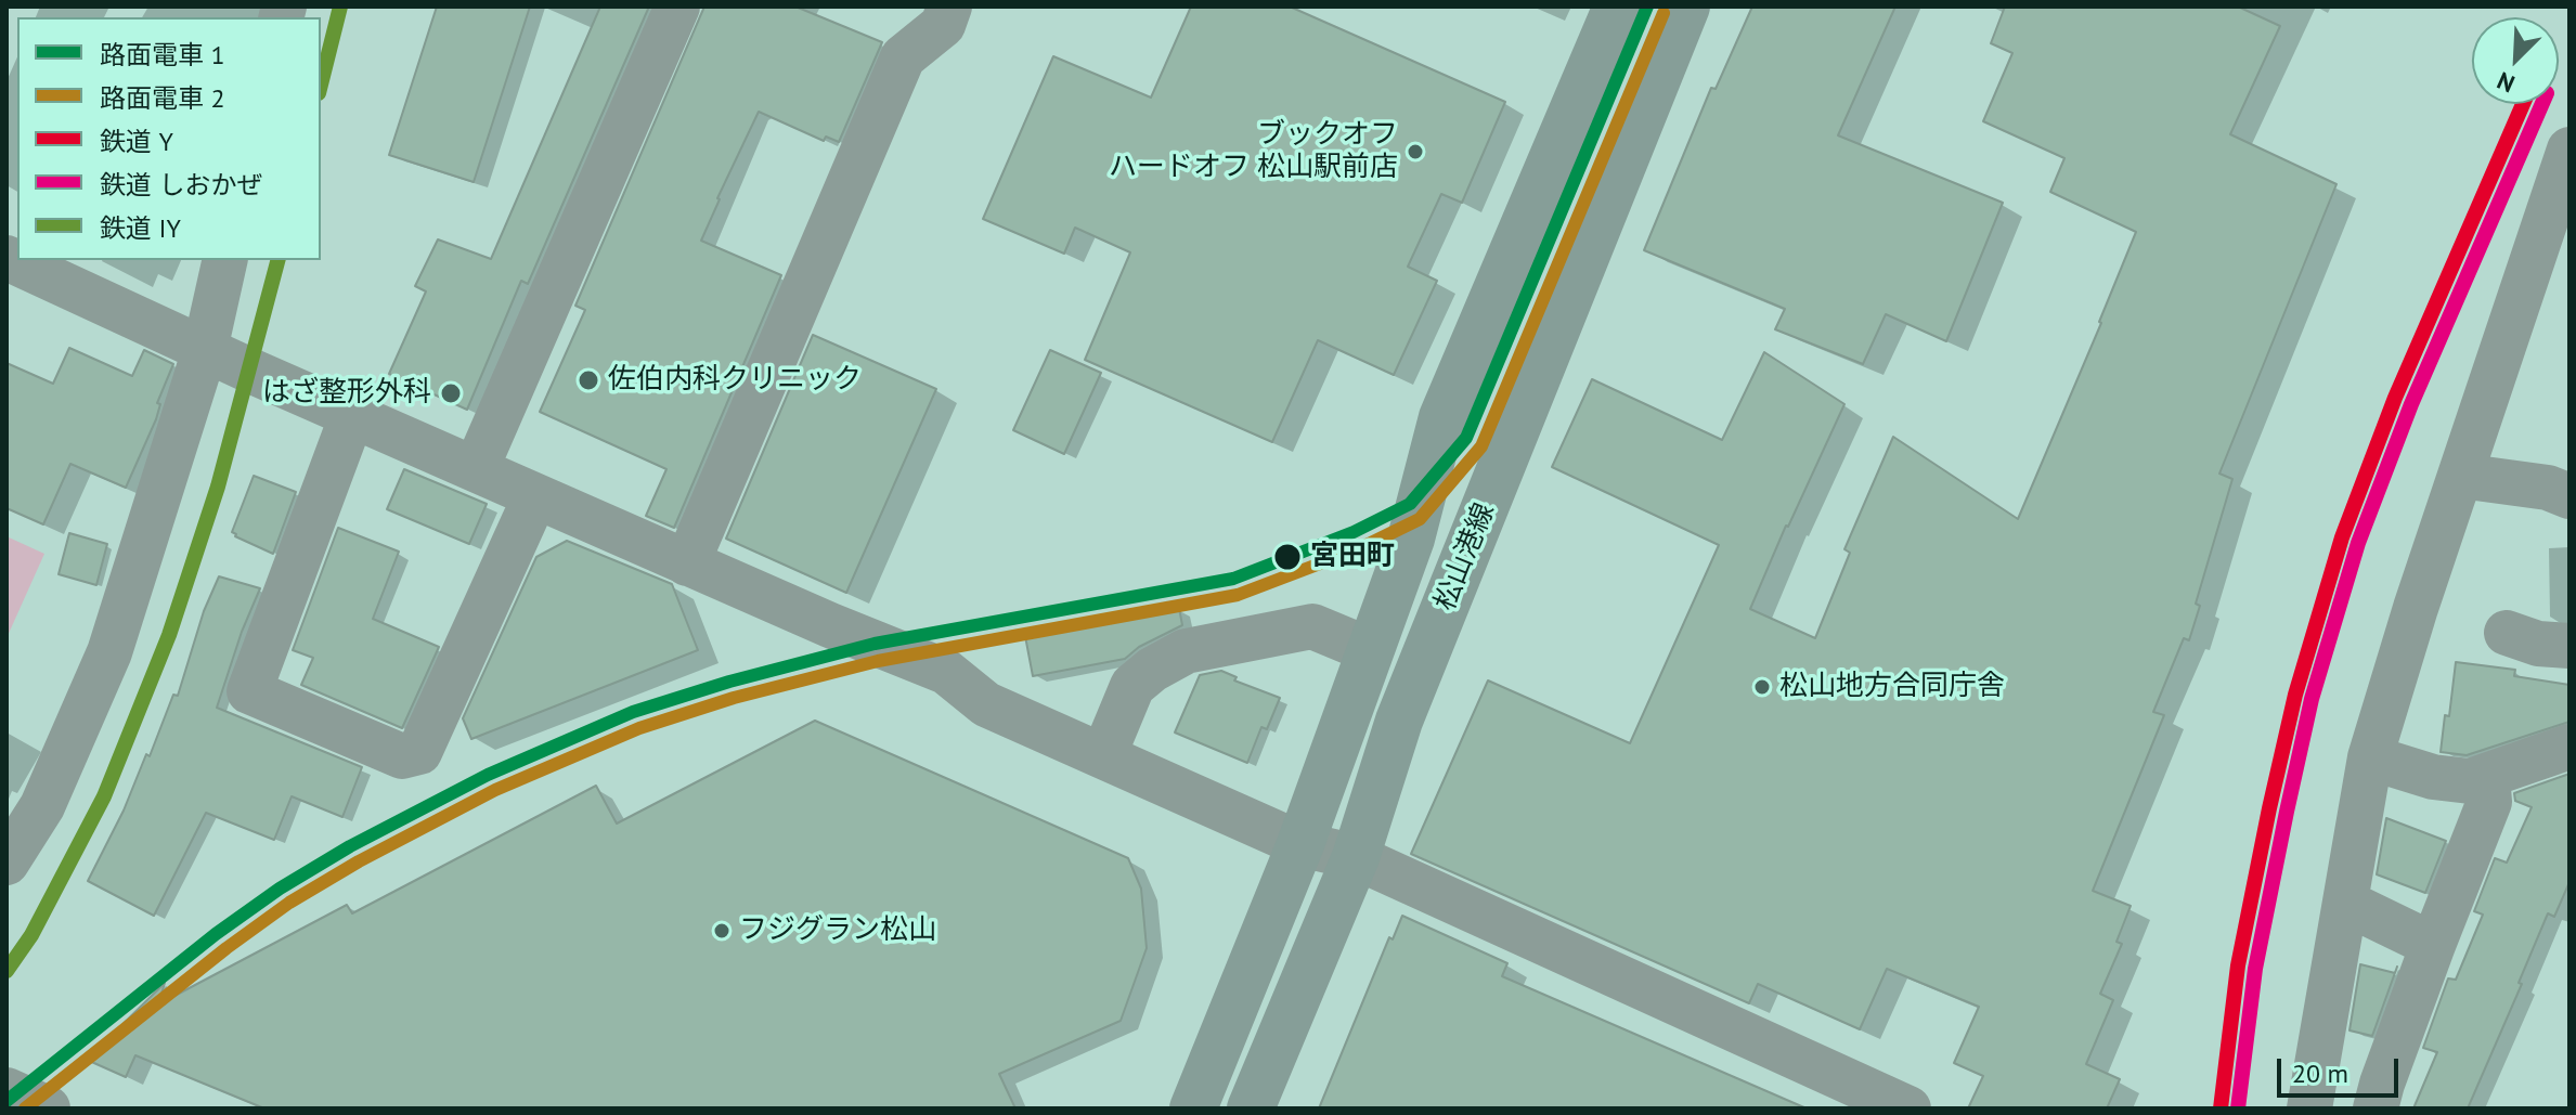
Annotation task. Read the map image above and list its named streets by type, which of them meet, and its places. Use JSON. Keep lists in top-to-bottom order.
{
  "streets": {
    "main road": ["松山港線"]
  },
  "places": [
    "ブックオフ ハードオフ 松山駅前店",
    "佐伯内科クリニック",
    "はざ整形外科",
    "宮田町",
    "松山地方合同庁舎",
    "フジグラン松山"
  ],
  "lines": [
    "tram line 1",
    "rail line IY",
    "tram line 2",
    "rail line Y",
    "rail line しおかぜ"
  ],
  "legend": [
    "路面電車 1",
    "路面電車 2",
    "鉄道 Y",
    "鉄道 しおかぜ",
    "鉄道 IY"
  ],
  "scale_bar": "20 m",
  "north": "bottom left"
}
